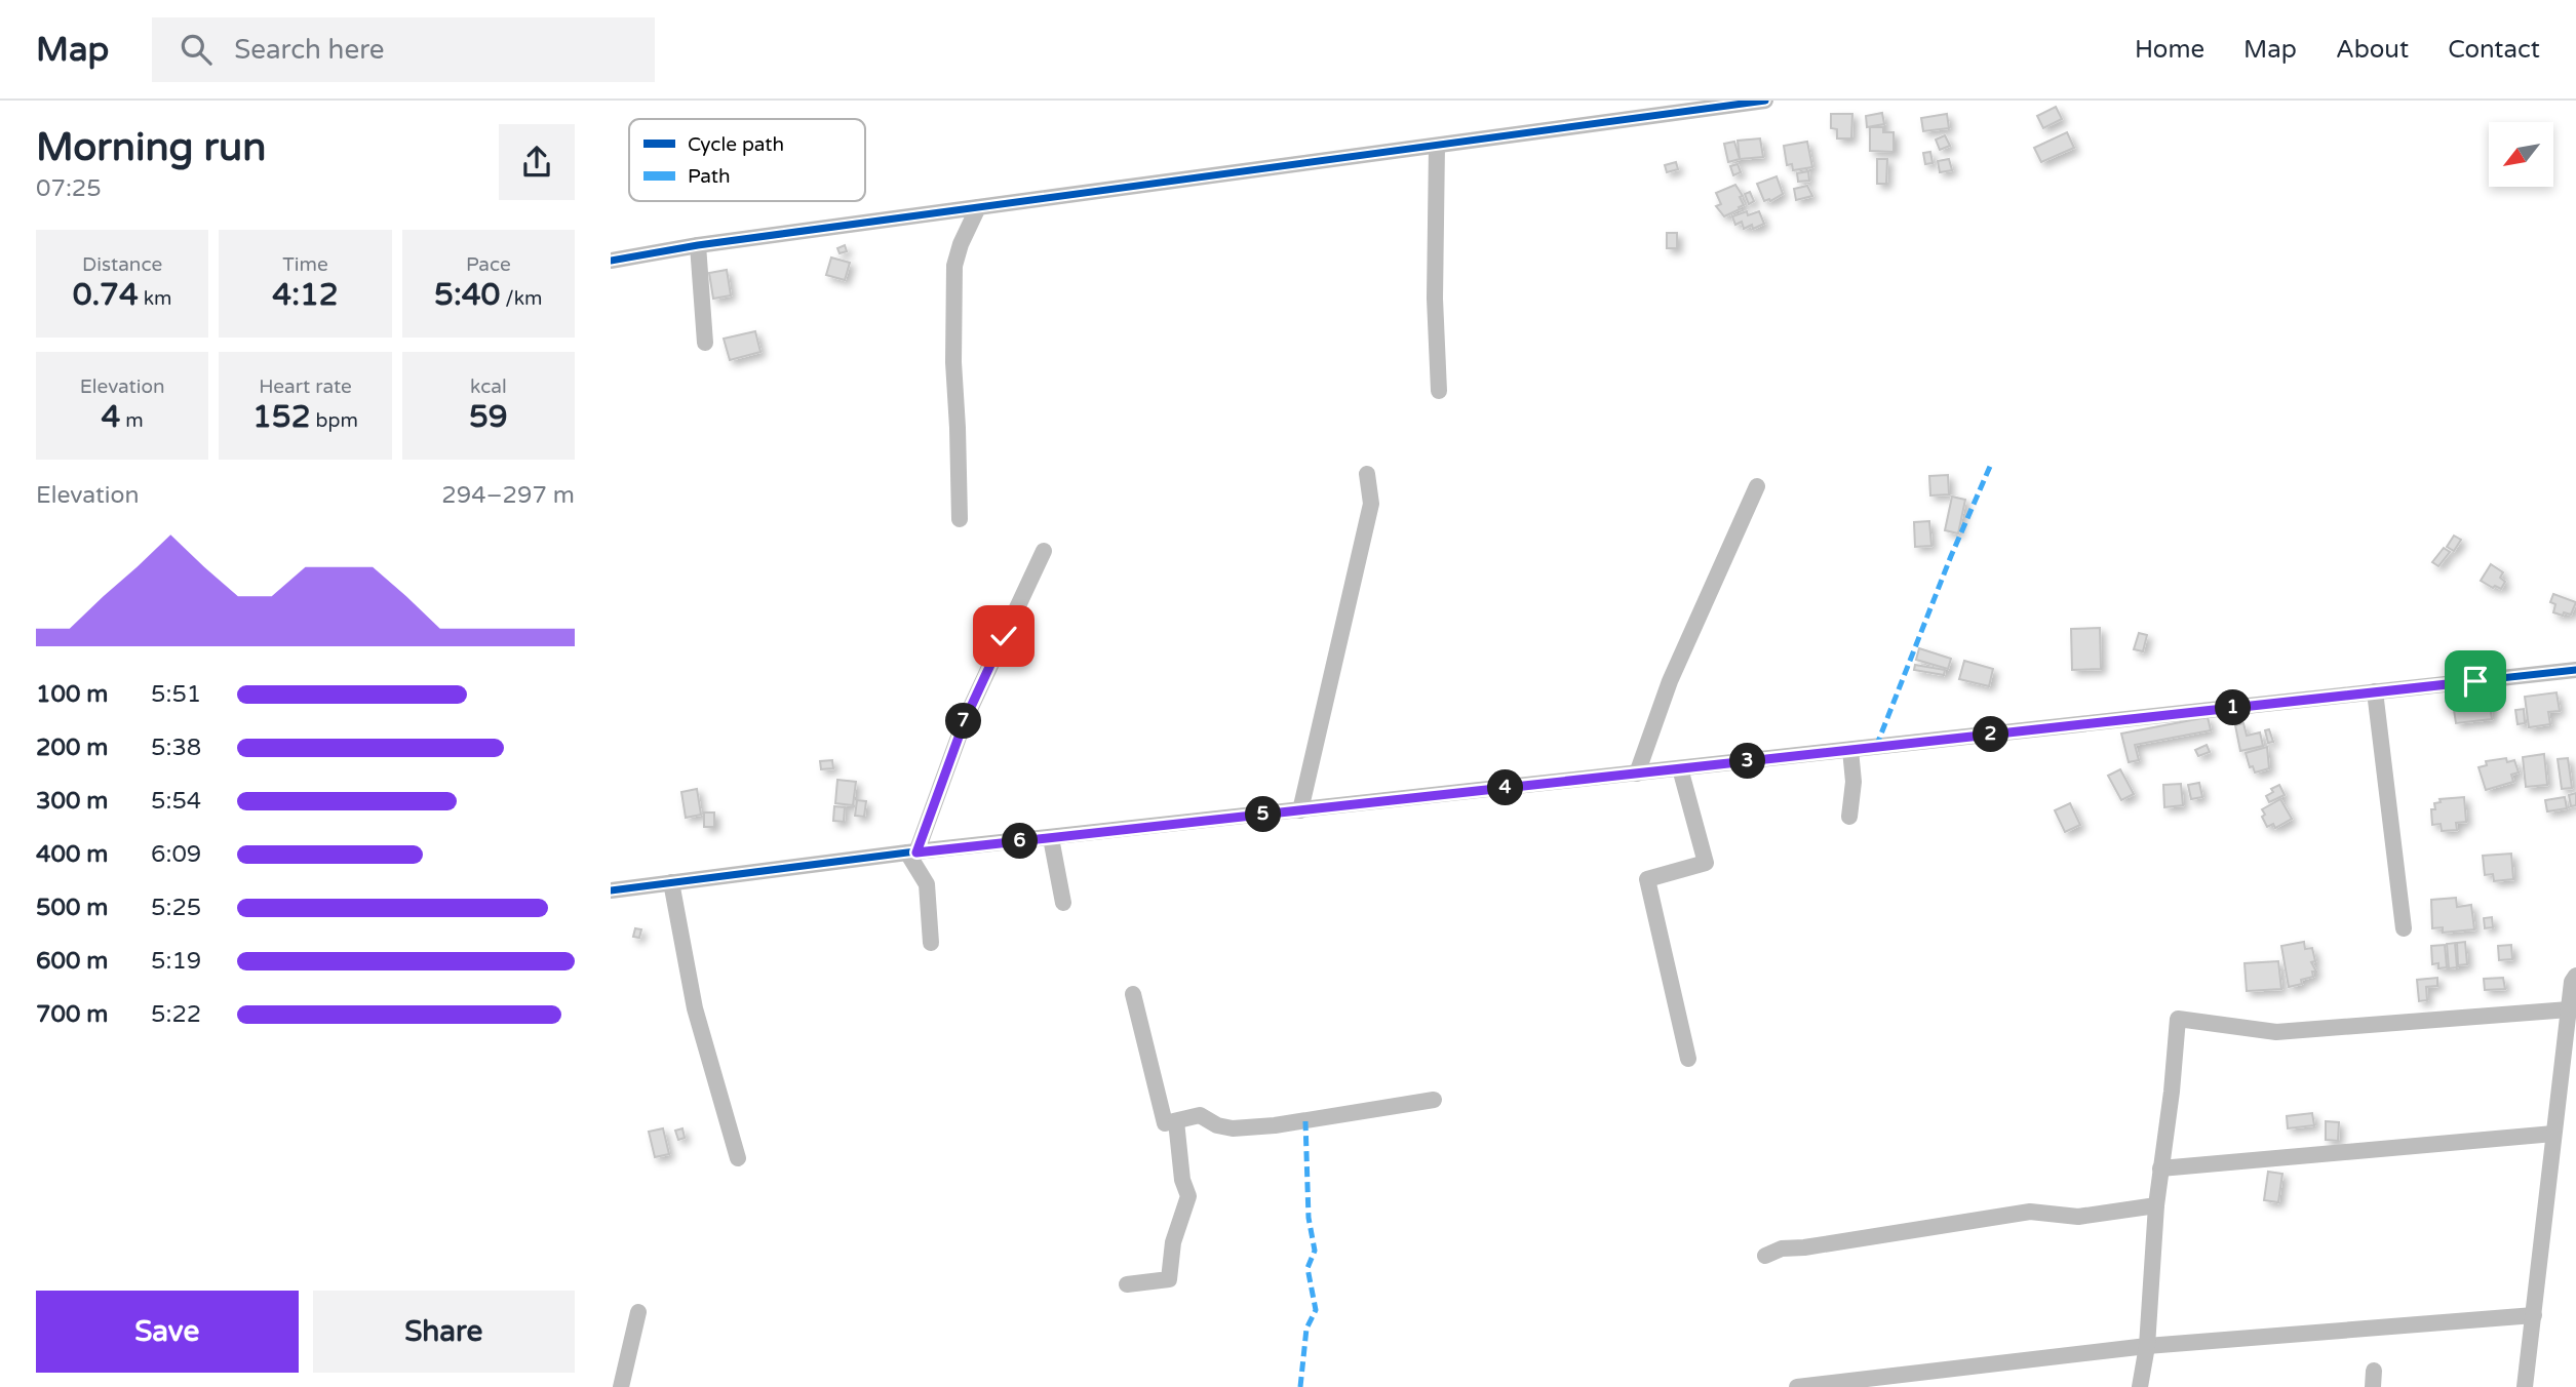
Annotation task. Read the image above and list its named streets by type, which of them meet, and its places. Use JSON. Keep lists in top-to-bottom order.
{
  "legend": ["Cycle path", "Path"],
  "north": "bottom left",
  "page": {
    "header": "Map",
    "search": "Search here",
    "nav": [
      "Home",
      "Map",
      "About",
      "Contact"
    ],
    "heading": ["Morning run", "07:25"],
    "stats": [
      ["Distance", "0.74 km"],
      ["Time", "4:12"],
      ["Pace", "5:40 /km"],
      ["Elevation", "4 m"],
      ["Heart rate", "152 bpm"],
      ["kcal", "59"]
    ],
    "chart": ["Elevation", "294–297 m"],
    "list": [
      {
        "name": "100 m",
        "note": "5:51"
      },
      {
        "name": "200 m",
        "note": "5:38"
      },
      {
        "name": "300 m",
        "note": "5:54"
      },
      {
        "name": "400 m",
        "note": "6:09"
      },
      {
        "name": "500 m",
        "note": "5:25"
      },
      {
        "name": "600 m",
        "note": "5:19"
      },
      {
        "name": "700 m",
        "note": "5:22"
      }
    ],
    "pins": [
      "1",
      "7",
      "2",
      "3",
      "4",
      "5",
      "6"
    ],
    "buttons": ["Save", "Share"]
  }
}
